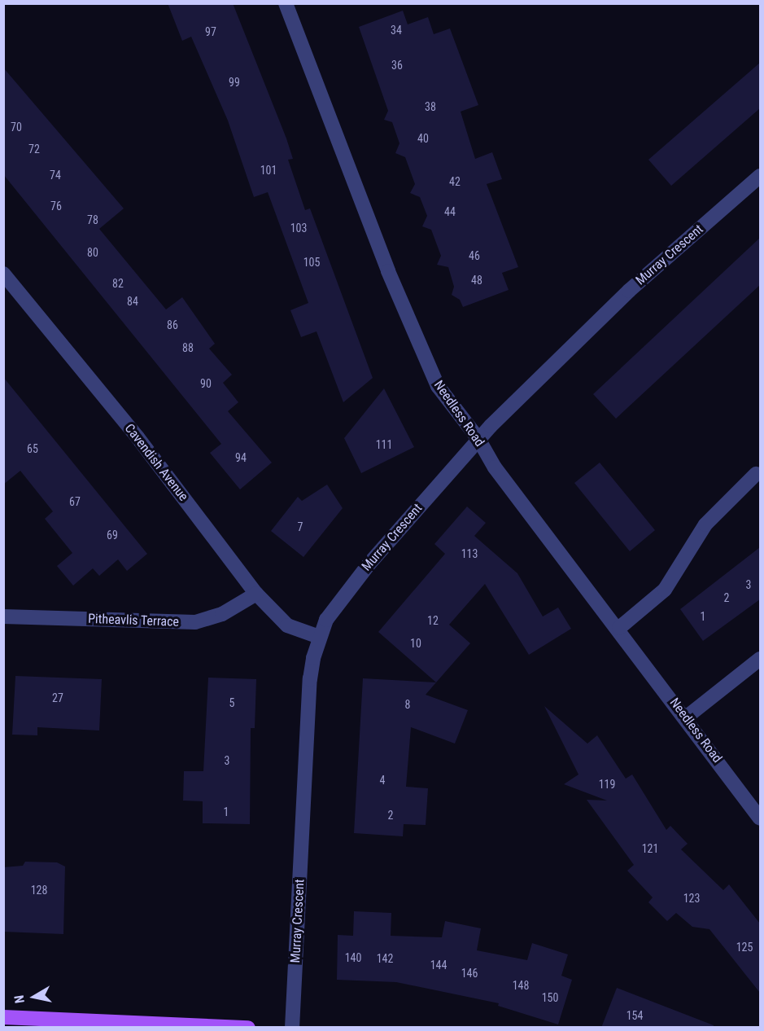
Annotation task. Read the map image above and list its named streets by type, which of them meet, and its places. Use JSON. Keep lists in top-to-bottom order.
{
  "streets": {
    "street": [
      "Murray Crescent",
      "Needless Road",
      "Cavendish Avenue",
      "Pitheavlis Terrace"
    ]
  },
  "crossings": [
    ["Murray Crescent", "Needless Road"],
    ["Murray Crescent", "Cavendish Avenue"],
    ["Cavendish Avenue", "Pitheavlis Terrace"]
  ],
  "house_numbers": [
    "34",
    "97",
    "36",
    "99",
    "38",
    "70",
    "40",
    "72",
    "101",
    "74",
    "42",
    "76",
    "44",
    "78",
    "103",
    "80",
    "46",
    "105",
    "48",
    "82",
    "84",
    "86",
    "88",
    "90",
    "111",
    "65",
    "94",
    "67",
    "7",
    "69",
    "113",
    "3",
    "2",
    "1",
    "12",
    "10",
    "27",
    "5",
    "8",
    "3",
    "4",
    "119",
    "1",
    "2",
    "121",
    "128",
    "123",
    "125",
    "140",
    "142",
    "144",
    "146",
    "148",
    "150",
    "154"
  ],
  "north": "left"
}
